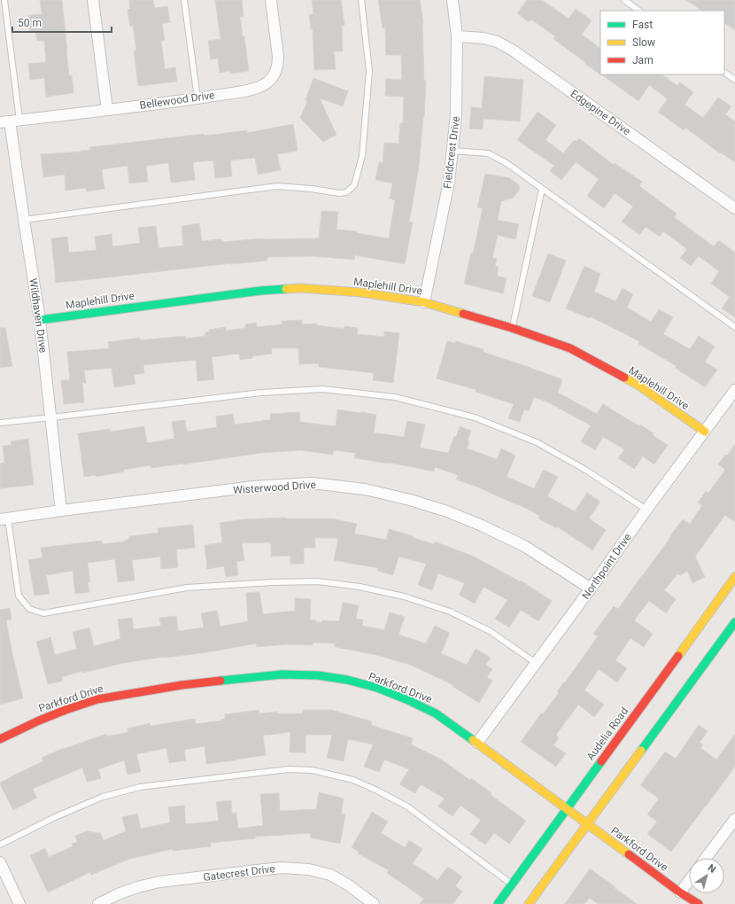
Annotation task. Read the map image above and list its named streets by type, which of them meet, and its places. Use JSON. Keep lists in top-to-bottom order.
{
  "streets": {
    "street": [
      "Bellewood Drive",
      "Edgepine Drive",
      "Fieldcrest Drive",
      "Maplehill Drive",
      "Wildhaven Drive",
      "Wisterwood Drive",
      "Northpoint Drive",
      "Parkford Drive",
      "Audelia Road",
      "Gatecrest Drive"
    ]
  },
  "crossings": [
    ["Bellewood Drive", "Wildhaven Drive"],
    ["Edgepine Drive", "Fieldcrest Drive"],
    ["Fieldcrest Drive", "Maplehill Drive"],
    ["Maplehill Drive", "Wildhaven Drive"],
    ["Maplehill Drive", "Northpoint Drive"],
    ["Wildhaven Drive", "Wisterwood Drive"],
    ["Wisterwood Drive", "Northpoint Drive"],
    ["Northpoint Drive", "Parkford Drive"],
    ["Parkford Drive", "Audelia Road"]
  ],
  "legend": ["Fast", "Slow", "Jam"],
  "scale_bar": "50 m",
  "north": "top right"
}
